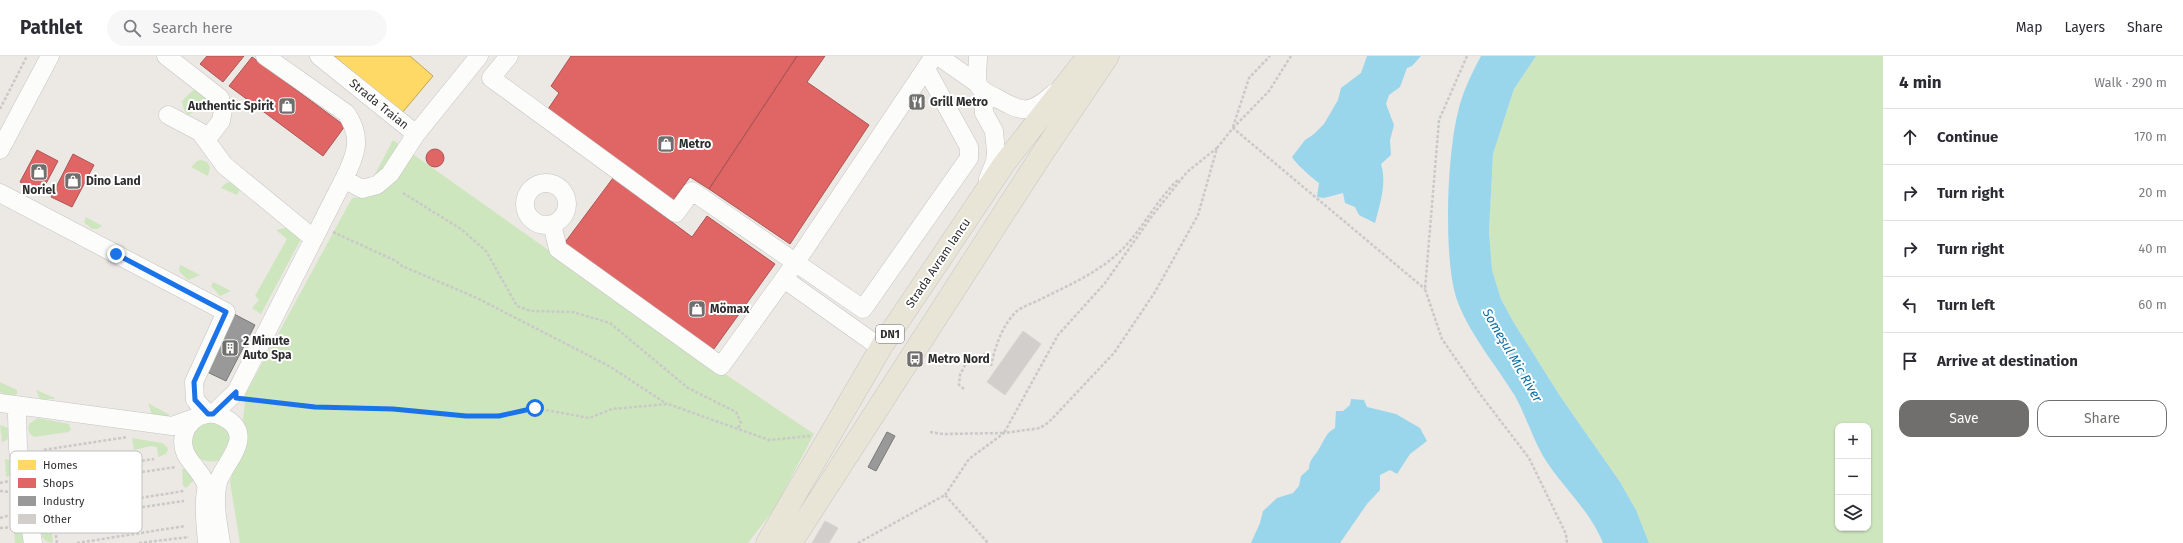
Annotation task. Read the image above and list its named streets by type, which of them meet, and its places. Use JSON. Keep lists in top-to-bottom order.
{
  "streets": {
    "main road": ["Strada Avram Iancu", "DN1"],
    "street": ["Strada Traian"]
  },
  "water": ["Someşul Mic River"],
  "places": {
    "restaurant": ["Grill Metro"],
    "shop": [
      "Authentic Spirit",
      "Metro",
      "Noriel",
      "Dino Land",
      "Mömax"
    ],
    "building": ["2 Minute Auto Spa"],
    "bus stop": ["Metro Nord"]
  },
  "legend": [
    "Homes",
    "Shops",
    "Industry",
    "Other"
  ],
  "page": {
    "header": "Pathlet",
    "search": "Search here",
    "nav": ["Map", "Layers", "Share"],
    "heading": ["4 min", "Walk · 290 m"],
    "list": [
      ["Continue", "170 m"],
      ["Turn right", "20 m"],
      ["Turn right", "40 m"],
      ["Turn left", "60 m"],
      "Arrive at destination"
    ],
    "buttons": ["Save", "Share"],
    "map_buttons": ["+", "−"]
  }
}
